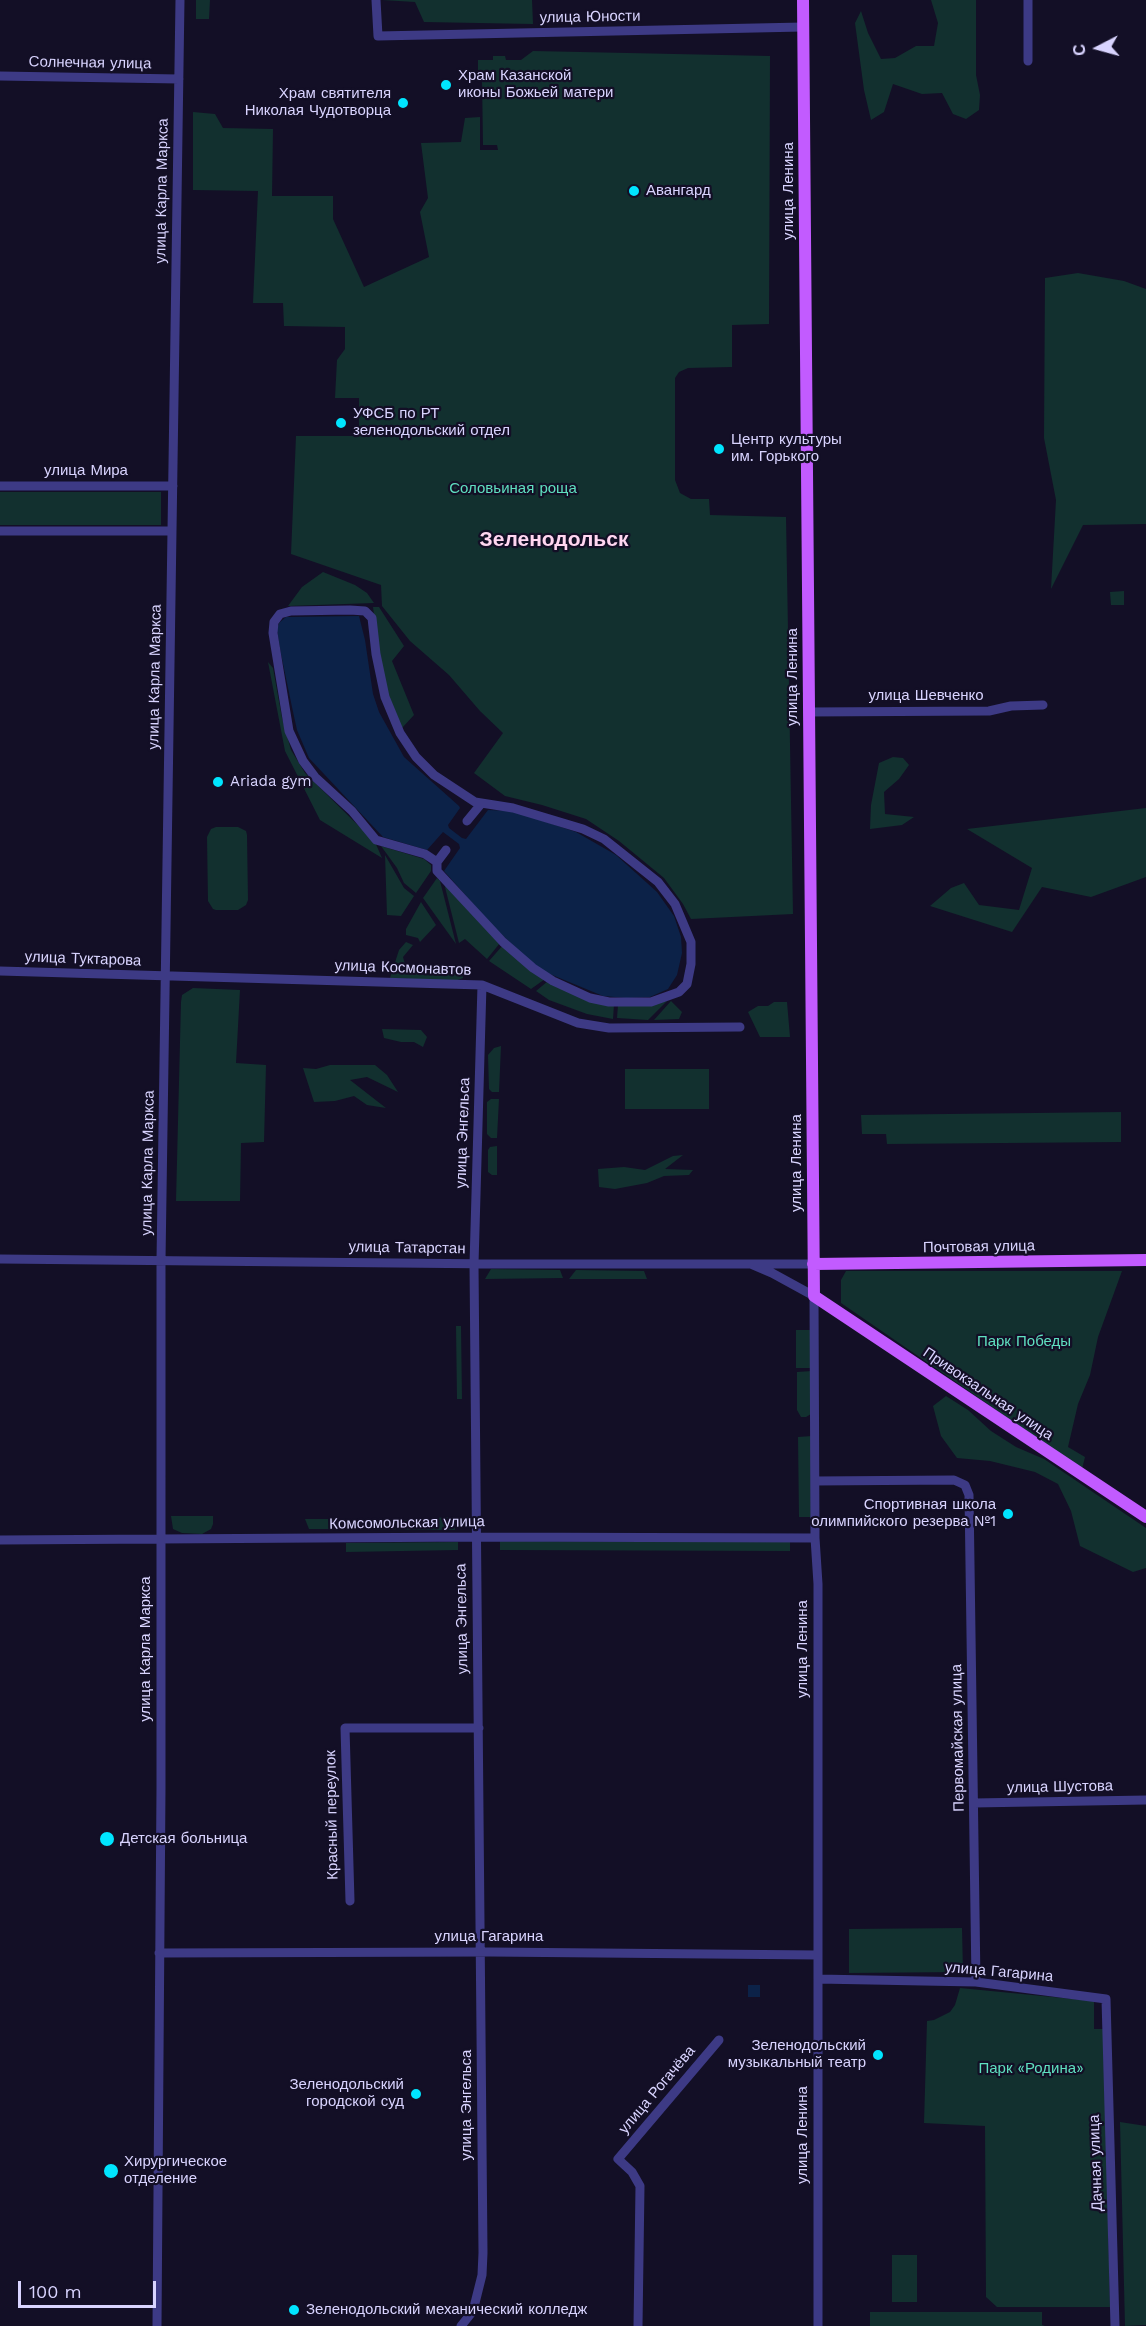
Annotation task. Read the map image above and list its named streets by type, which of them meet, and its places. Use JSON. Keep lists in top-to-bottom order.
{
  "streets": {
    "main road": ["улица Ленина", "Почтовая улица", "Привокзальная улица"],
    "street": [
      "улица Юности",
      "Солнечная улица",
      "улица Карла Маркса",
      "улица Мира",
      "улица Шевченко",
      "улица Туктарова",
      "улица Космонавтов",
      "улица Энгельса",
      "улица Татарстан",
      "Комсомольская улица",
      "Первомайская улица",
      "улица Шустова",
      "Красный переулок",
      "улица Гагарина",
      "улица Рогачёва",
      "Дачная улица"
    ]
  },
  "crossings": [
    ["улица Юности", "улица Ленина"],
    ["Солнечная улица", "улица Карла Маркса"],
    ["улица Карла Маркса", "улица Мира"],
    ["улица Карла Маркса", "улица Туктарова"],
    ["улица Карла Маркса", "улица Космонавтов"],
    ["улица Карла Маркса", "улица Татарстан"],
    ["улица Карла Маркса", "Комсомольская улица"],
    ["улица Карла Маркса", "улица Гагарина"],
    ["улица Ленина", "улица Шевченко"],
    ["улица Ленина", "Почтовая улица"],
    ["улица Ленина", "улица Татарстан"],
    ["улица Ленина", "Привокзальная улица"],
    ["улица Ленина", "Комсомольская улица"],
    ["улица Ленина", "Первомайская улица"],
    ["улица Ленина", "улица Гагарина"],
    ["улица Туктарова", "улица Космонавтов"],
    ["улица Космонавтов", "улица Энгельса"],
    ["улица Энгельса", "улица Татарстан"],
    ["улица Энгельса", "Комсомольская улица"],
    ["улица Энгельса", "Красный переулок"],
    ["улица Энгельса", "улица Гагарина"],
    ["Почтовая улица", "улица Татарстан"],
    ["Первомайская улица", "улица Шустова"],
    ["Первомайская улица", "улица Гагарина"],
    ["улица Гагарина", "Дачная улица"]
  ],
  "districts": ["Зеленодольск"],
  "parks": ["Соловьиная роща", "Парк Победы", "Парк «Родина»"],
  "places": [
    "Храм Казанской иконы Божьей матери",
    "Храм святителя Николая Чудотворца",
    "Авангард",
    "УФСБ по РТ зеленодольский отдел",
    "Центр культуры им. Горького",
    "Ariada gym",
    "Спортивная школа олимпийского резерва №1",
    "Детская больница",
    "Зеленодольский музыкальный театр",
    "Зеленодольский городской суд",
    "Хирургическое отделение",
    "Зеленодольский механический колледж"
  ],
  "scale_bar": "100 m",
  "north": "left"
}
